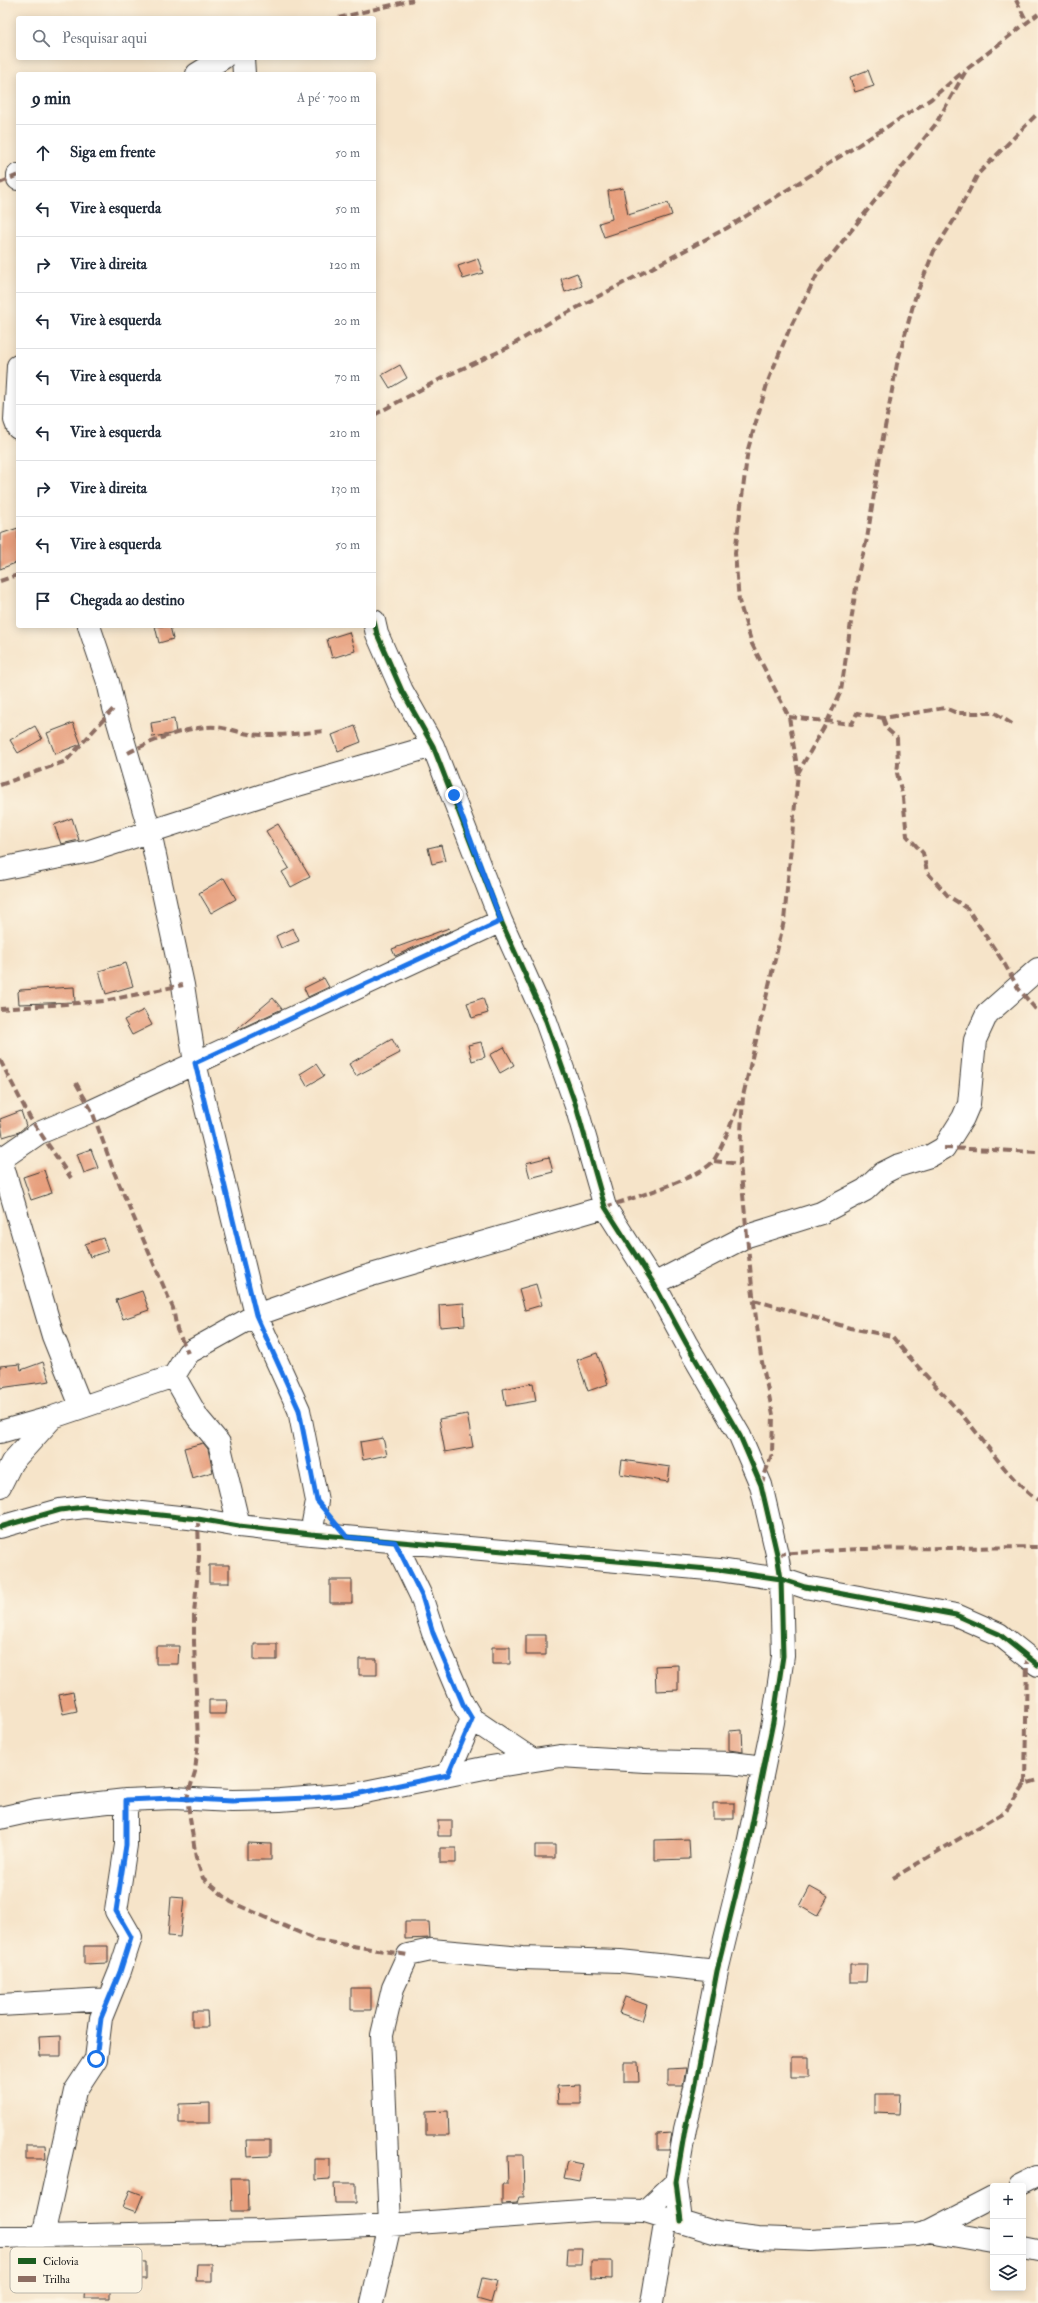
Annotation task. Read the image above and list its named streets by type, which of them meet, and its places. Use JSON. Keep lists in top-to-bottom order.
{
  "legend": ["Ciclovia", "Trilha"],
  "page": {
    "search": "Pesquisar aqui",
    "heading": ["9 min", "A pé · 700 m"],
    "list": [
      ["Siga em frente", "50 m"],
      ["Vire à esquerda", "50 m"],
      ["Vire à direita", "120 m"],
      ["Vire à esquerda", "20 m"],
      ["Vire à esquerda", "70 m"],
      ["Vire à esquerda", "210 m"],
      ["Vire à direita", "130 m"],
      ["Vire à esquerda", "50 m"],
      "Chegada ao destino"
    ],
    "map_buttons": ["+", "−"]
  }
}
